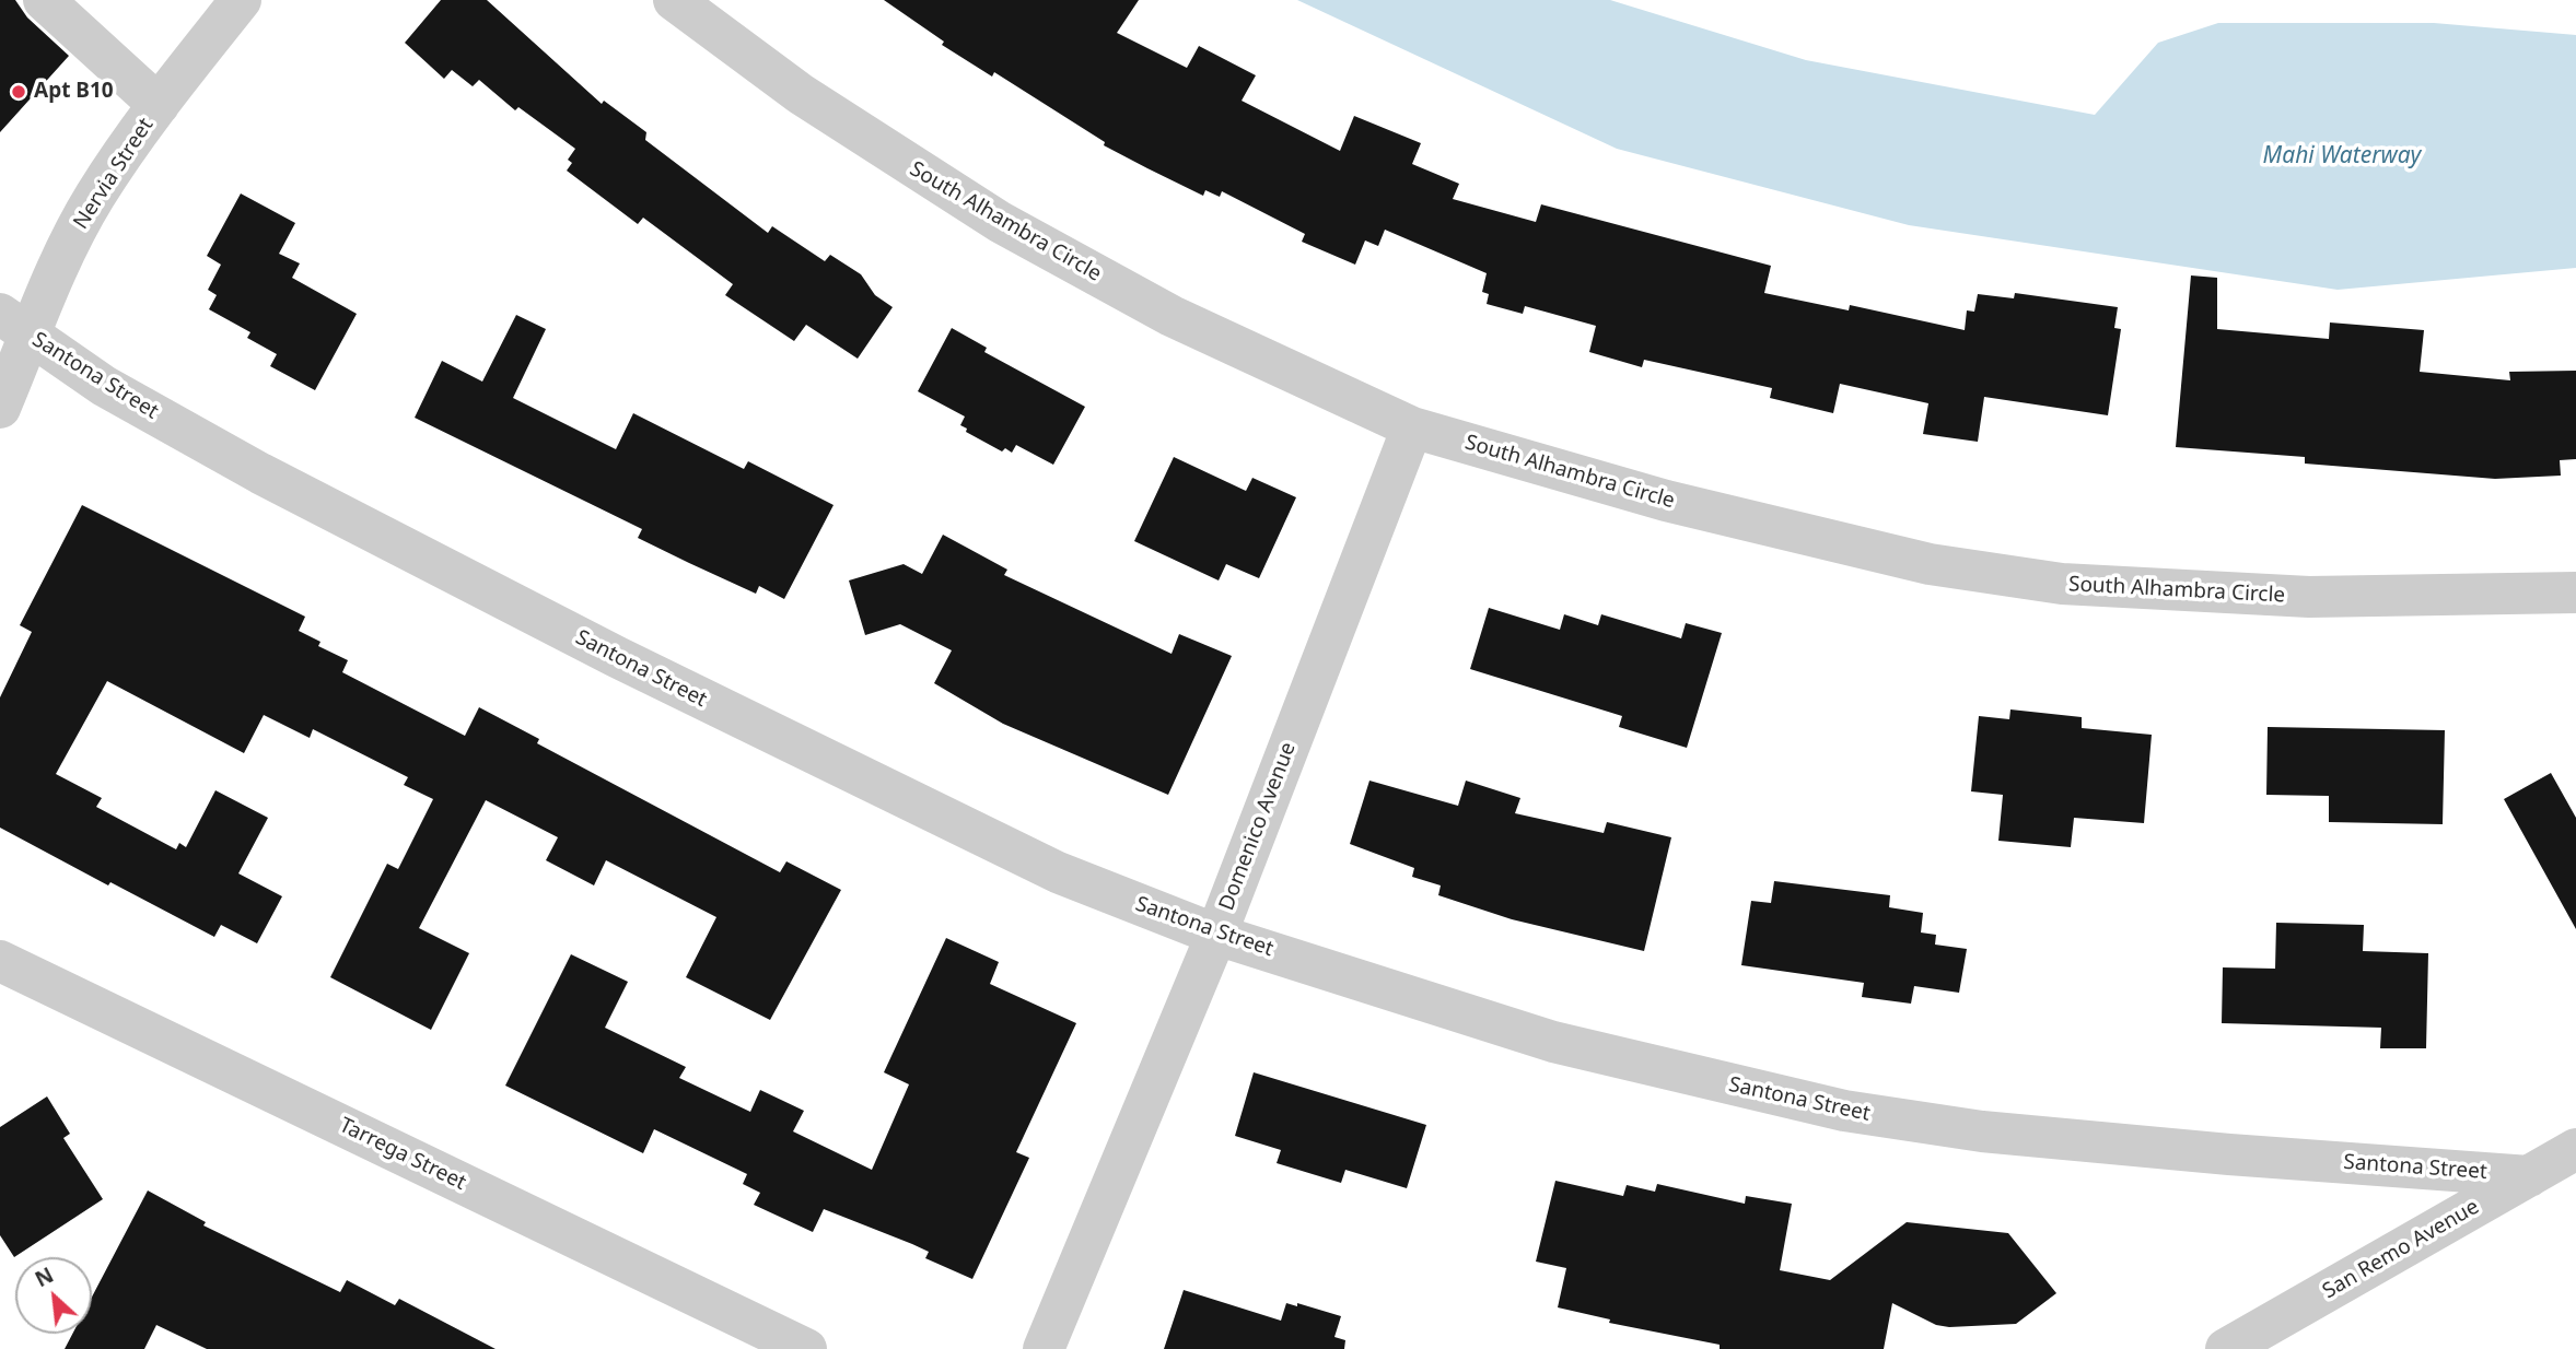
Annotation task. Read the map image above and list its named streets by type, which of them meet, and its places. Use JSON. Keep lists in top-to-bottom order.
{
  "streets": {
    "street": [
      "Nervia Street",
      "South Alhambra Circle",
      "Santona Street",
      "Domenico Avenue",
      "Tarrega Street",
      "San Remo Avenue"
    ]
  },
  "crossings": [
    ["Nervia Street", "Santona Street"],
    ["South Alhambra Circle", "Domenico Avenue"],
    ["Santona Street", "Domenico Avenue"],
    ["Santona Street", "San Remo Avenue"]
  ],
  "water": ["Mahi Waterway"],
  "places": ["Apt B10"],
  "north": "top left"
}
